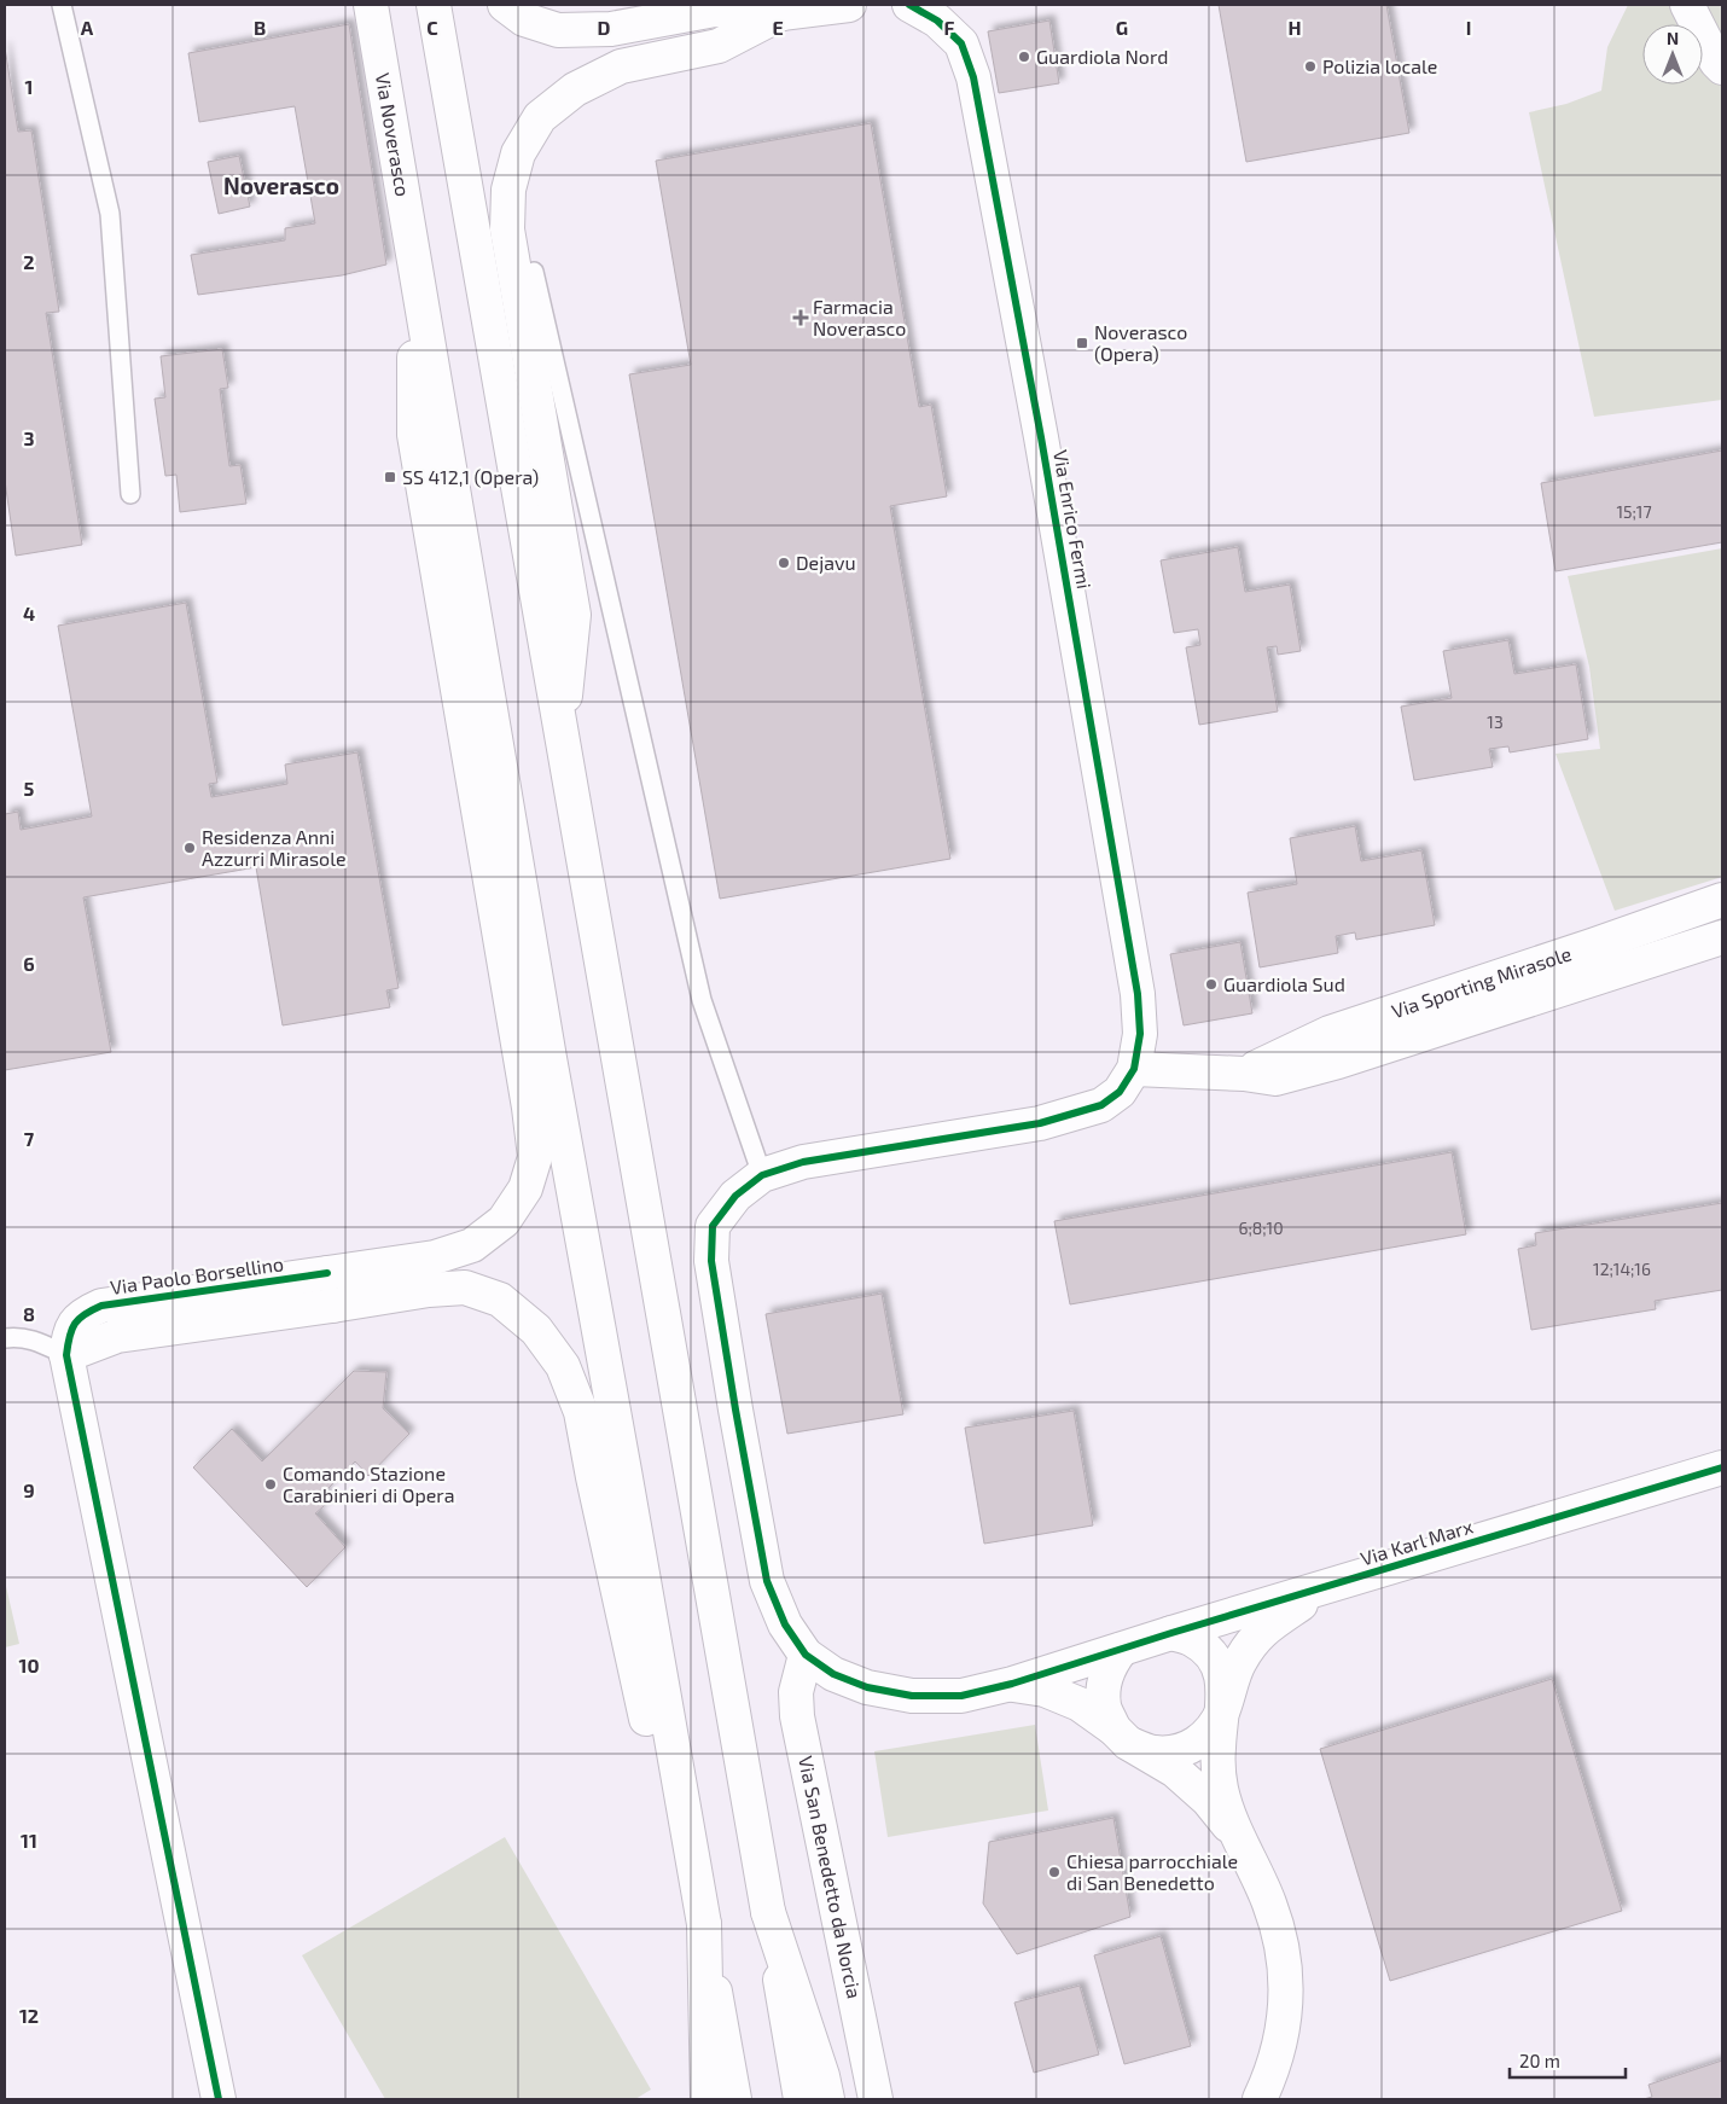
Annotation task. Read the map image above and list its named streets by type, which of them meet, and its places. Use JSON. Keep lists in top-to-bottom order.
{
  "streets": {
    "main road": [
      "Via Noverasco",
      "Via Enrico Fermi",
      "Via Sporting Mirasole",
      "Via Paolo Borsellino",
      "Via Karl Marx",
      "Via San Benedetto da Norcia"
    ]
  },
  "crossings": [
    ["Via Noverasco", "Via Paolo Borsellino"],
    ["Via Enrico Fermi", "Via Sporting Mirasole"],
    ["Via Enrico Fermi", "Via Karl Marx"],
    ["Via Sporting Mirasole", "Via Karl Marx"],
    ["Via Karl Marx", "Via San Benedetto da Norcia"]
  ],
  "districts": ["Noverasco"],
  "places": {
    "other": [
      "Guardiola Nord",
      "Polizia locale",
      "Dejavu",
      "Residenza Anni Azzurri Mirasole",
      "Guardiola Sud",
      "Comando Stazione Carabinieri di Opera",
      "Chiesa parrocchiale di San Benedetto"
    ],
    "health": ["Farmacia Noverasco"],
    "transit": ["Noverasco (Opera)", "SS 412,1 (Opera)"]
  },
  "house_numbers": [
    "15;17",
    "13",
    "6;8;10",
    "12;14;16"
  ],
  "scale_bar": "20 m",
  "north": "top",
  "grid": {
    "columns": [
      "A",
      "B",
      "C",
      "D",
      "E",
      "F",
      "G",
      "H",
      "I"
    ],
    "rows": [
      "1",
      "2",
      "3",
      "4",
      "5",
      "6",
      "7",
      "8",
      "9",
      "10",
      "11",
      "12"
    ]
  }
}
